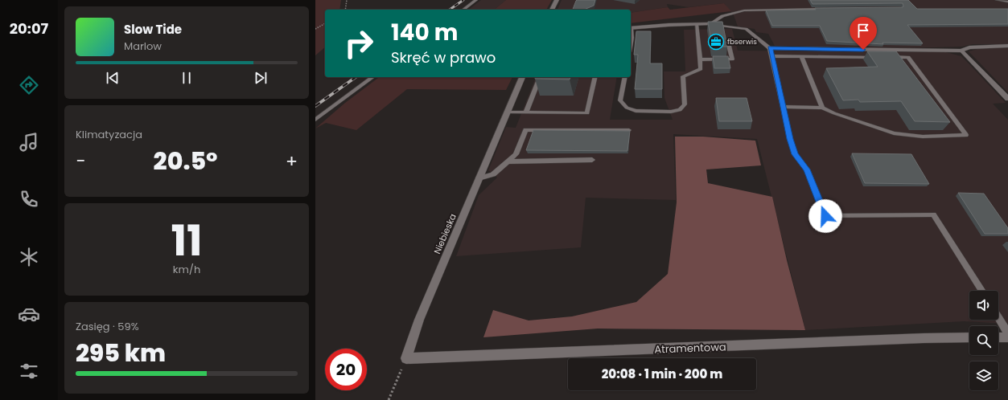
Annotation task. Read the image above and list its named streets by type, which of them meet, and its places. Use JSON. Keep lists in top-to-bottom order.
{
  "streets": {
    "street": ["Niebieska", "Atramentowa"]
  },
  "crossings": [
    ["Niebieska", "Atramentowa"]
  ],
  "places": {
    "office": ["fbserwis"]
  },
  "page": {
    "tabs": "20:07",
    "turn": ["140 m", "Skręć w prawo"],
    "song": ["Slow Tide", "Marlow"],
    "tile": [
      "Klimatyzacja",
      ["11", "km/h"],
      ["Zasięg · 59%", "295 km"]
    ],
    "heat": ["−", "20.5°", "+"],
    "limit": "20",
    "trip": "20:08 · 1 min · 200 m"
  }
}
